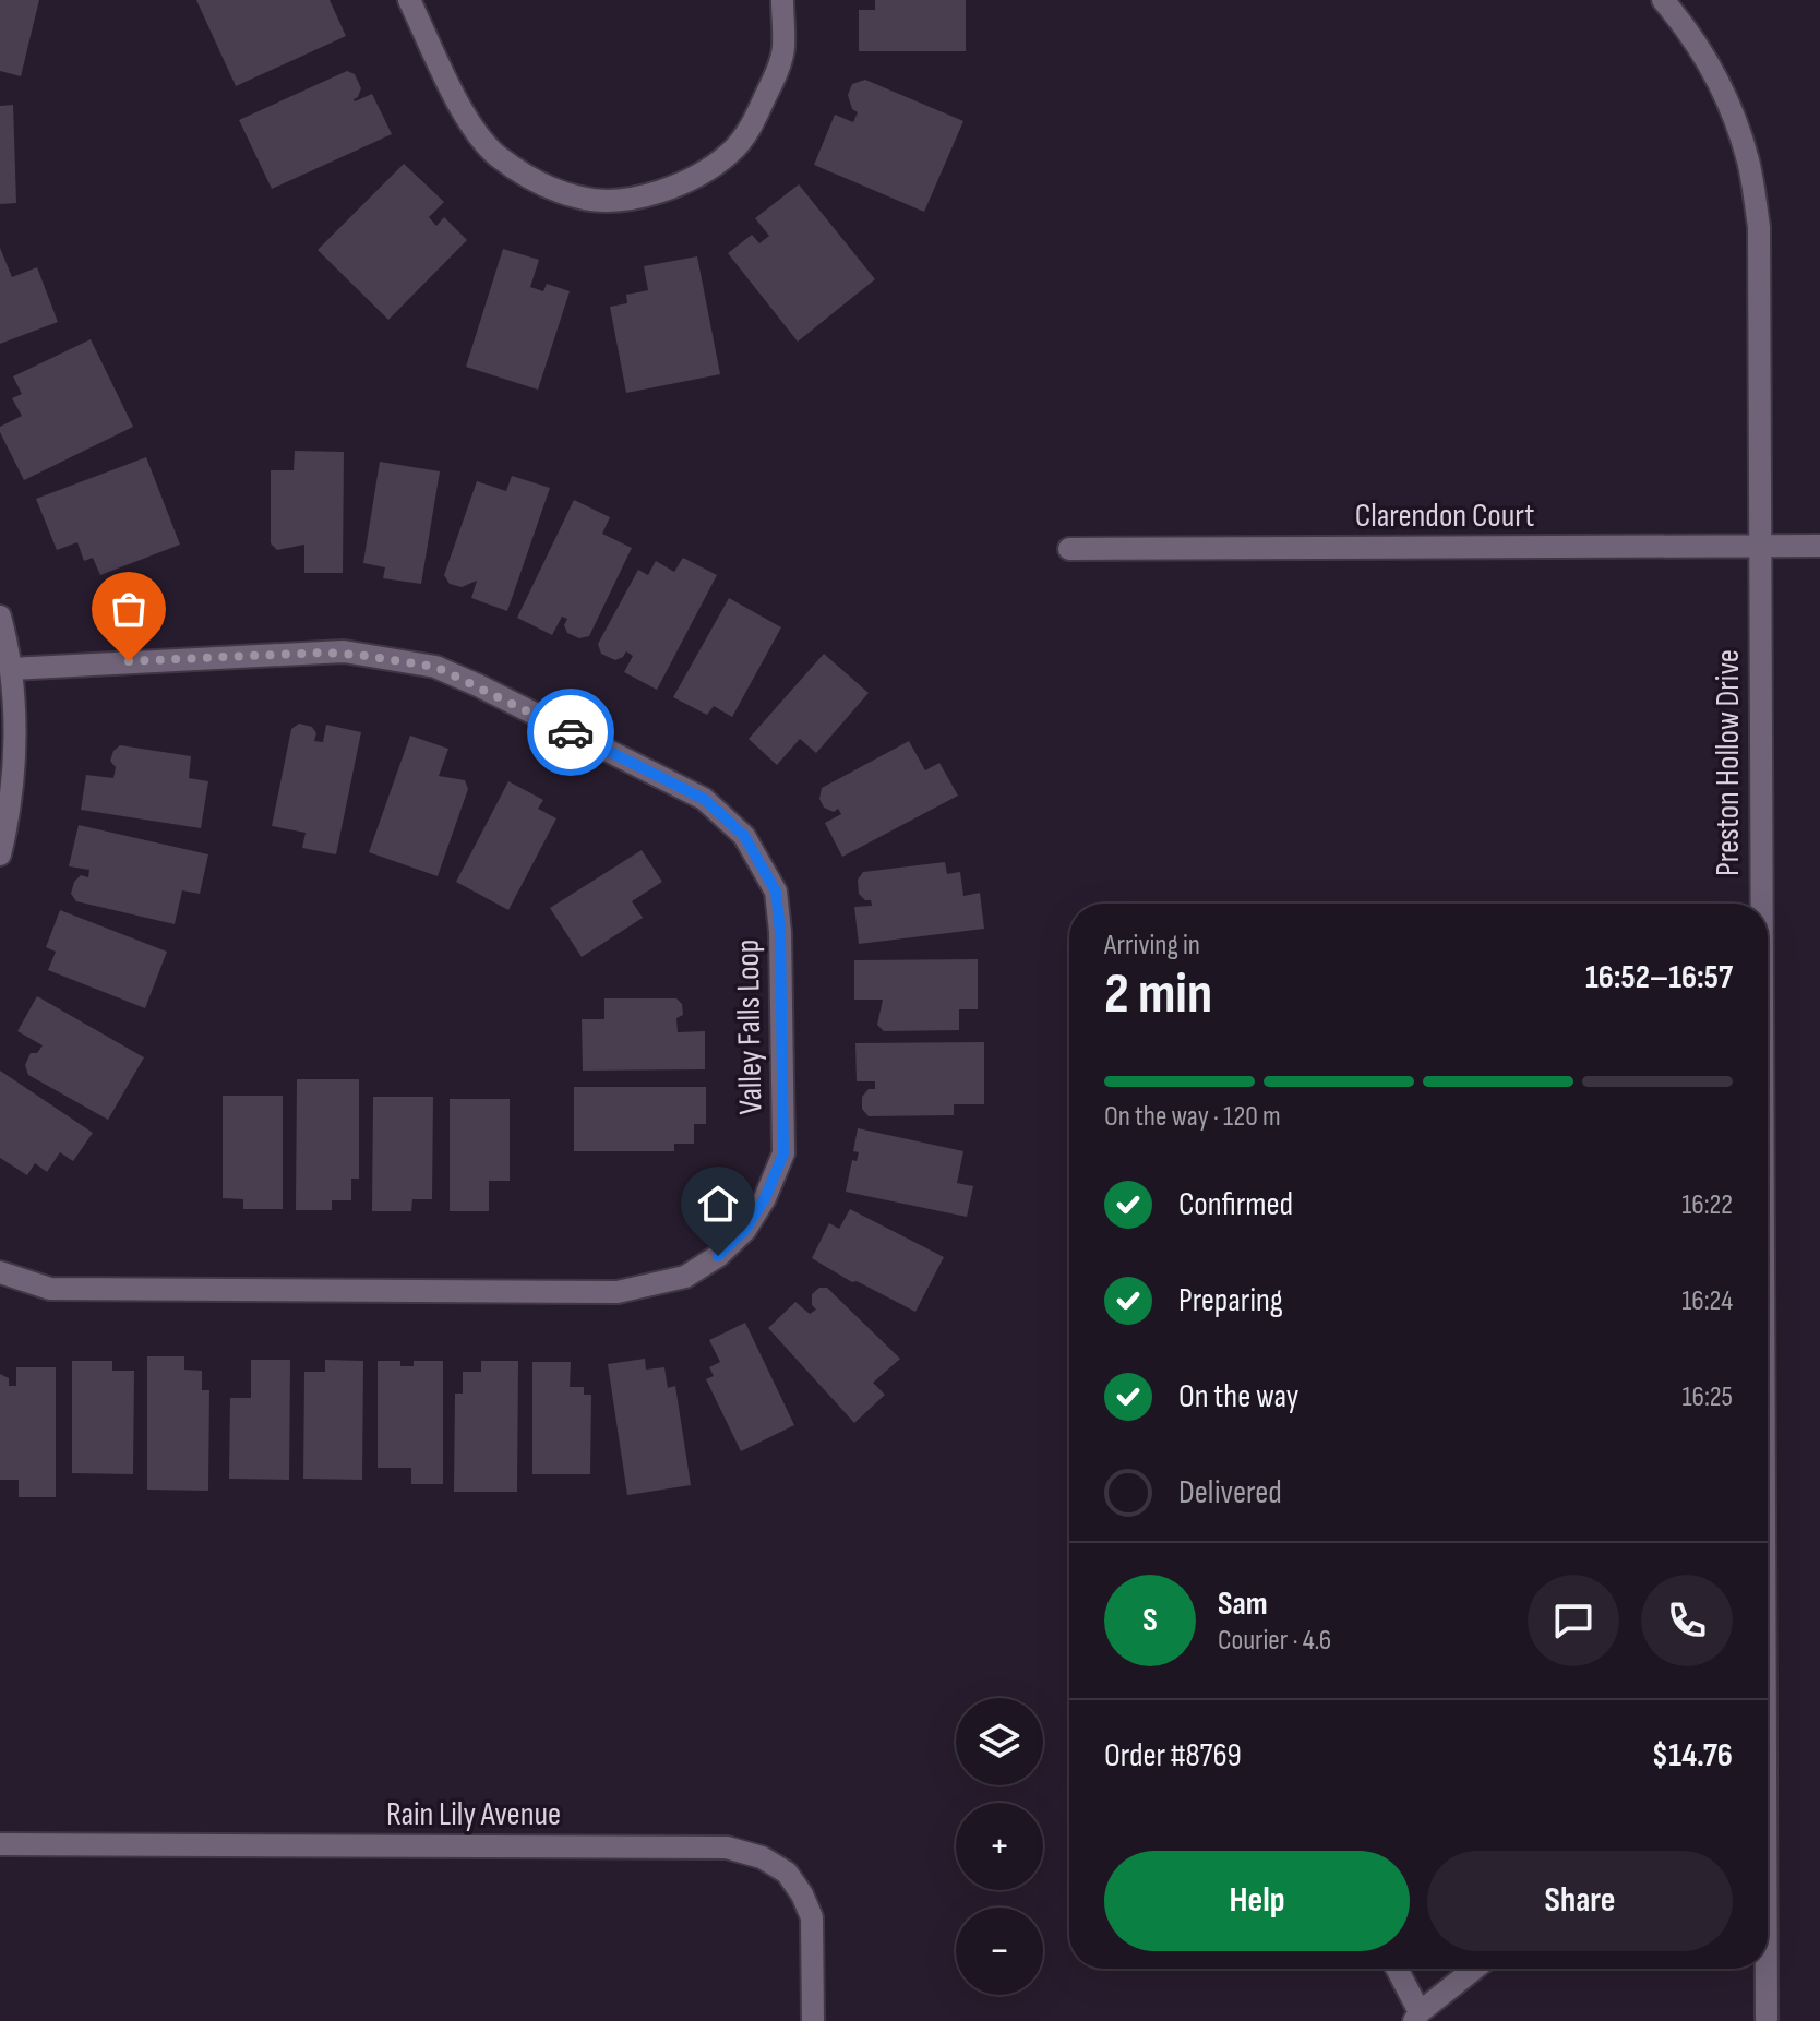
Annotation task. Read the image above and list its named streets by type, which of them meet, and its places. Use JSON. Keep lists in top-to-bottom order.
{
  "streets": {
    "street": [
      "Clarendon Court",
      "Preston Hollow Drive",
      "Valley Falls Loop",
      "Rain Lily Avenue"
    ]
  },
  "crossings": [
    ["Clarendon Court", "Preston Hollow Drive"]
  ],
  "page": {
    "heading": ["2 min", "Arriving in", "16:52–16:57"],
    "panel": [
      "Sam",
      "Courier · 4.6",
      "Order #8769",
      "$14.76"
    ],
    "bar": "On the way · 120 m",
    "list": [
      ["Confirmed", "16:22"],
      ["Preparing", "16:24"],
      ["On the way", "16:25"],
      "Delivered"
    ],
    "round": "S",
    "map_buttons": ["+", "−"],
    "buttons": ["Help", "Share"]
  }
}
